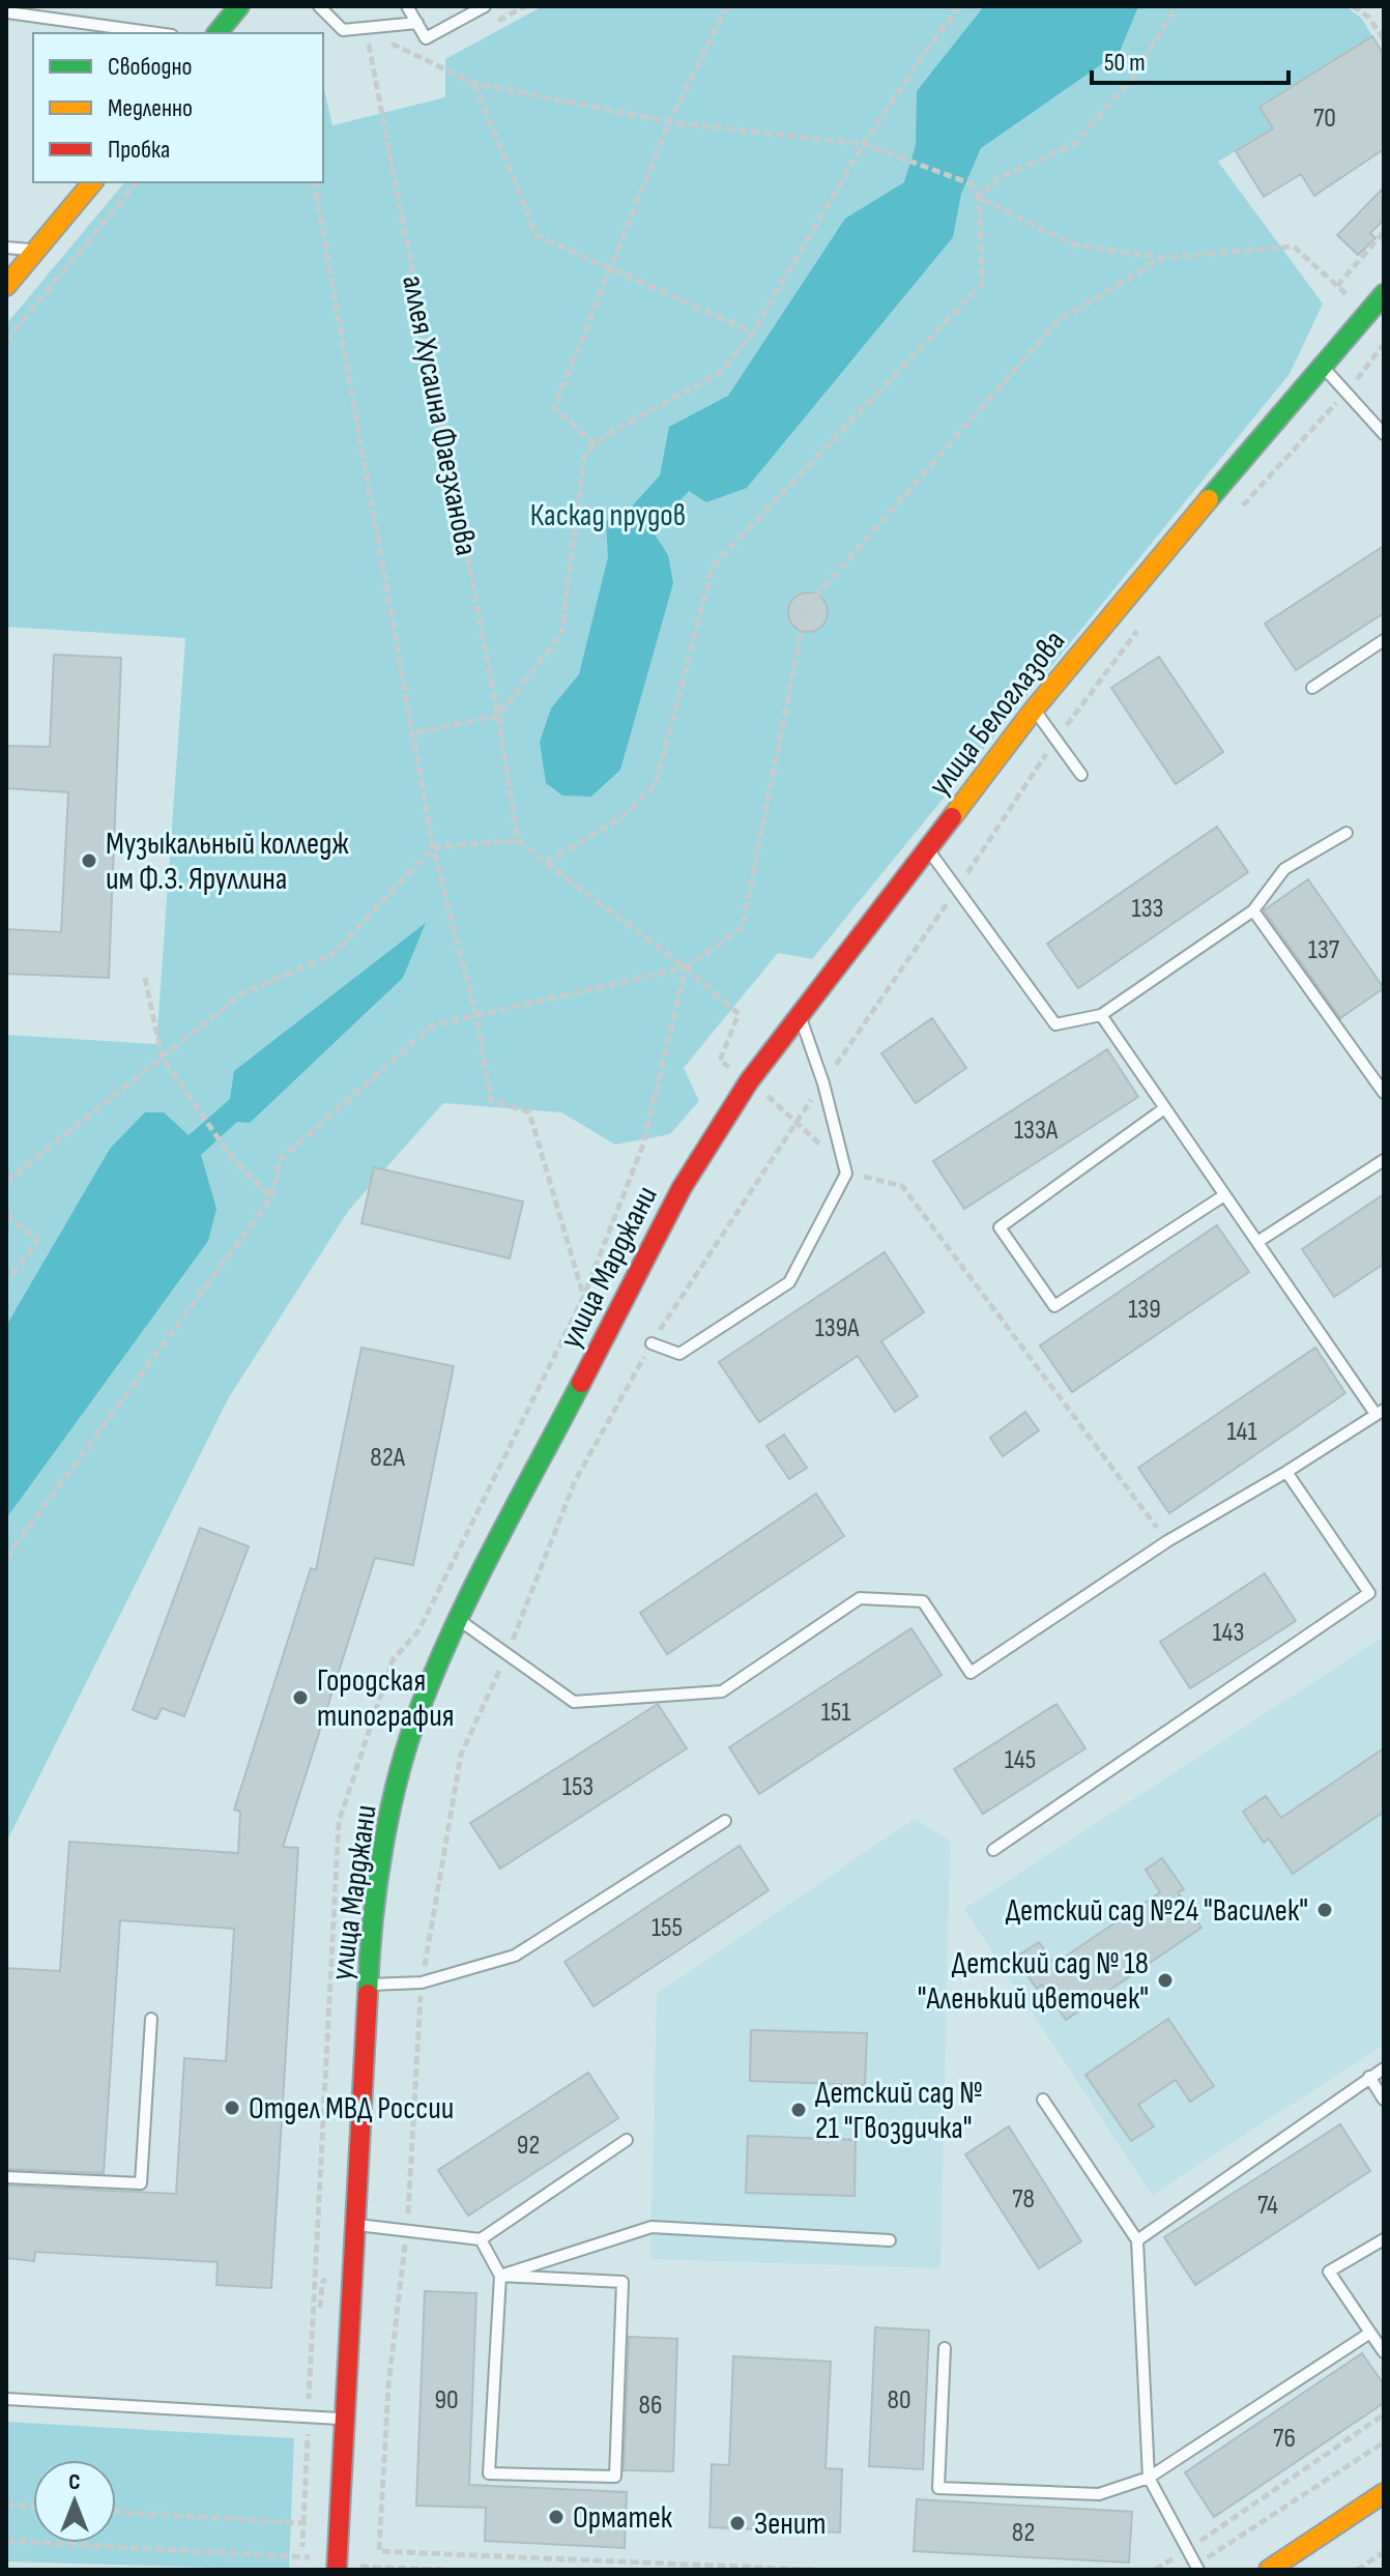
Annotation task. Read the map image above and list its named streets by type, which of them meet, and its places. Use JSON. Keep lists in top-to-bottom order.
{
  "streets": {
    "street": ["улица Белоглазова", "улица Марджани"],
    "path": ["аллея Хусаина Фаезханова"]
  },
  "crossings": [
    ["улица Белоглазова", "улица Марджани"]
  ],
  "parks": ["Каскад прудов"],
  "places": [
    "Музыкальный колледж им Ф.З. Яруллина",
    "Городская типография",
    "Детский сад №24 \"Василек\"",
    "Детский сад № 18 \"Аленький цветочек\"",
    "Отдел МВД России",
    "Детский сад № 21 \"Гвоздичка\"",
    "Орматек",
    "Зенит"
  ],
  "house_numbers": [
    "70",
    "133",
    "137",
    "133А",
    "139",
    "139А",
    "141",
    "82А",
    "143",
    "151",
    "145",
    "153",
    "155",
    "92",
    "78",
    "74",
    "90",
    "80",
    "86",
    "76",
    "82"
  ],
  "legend": ["Свободно", "Медленно", "Пробка"],
  "scale_bar": "50 m",
  "north": "top"
}
